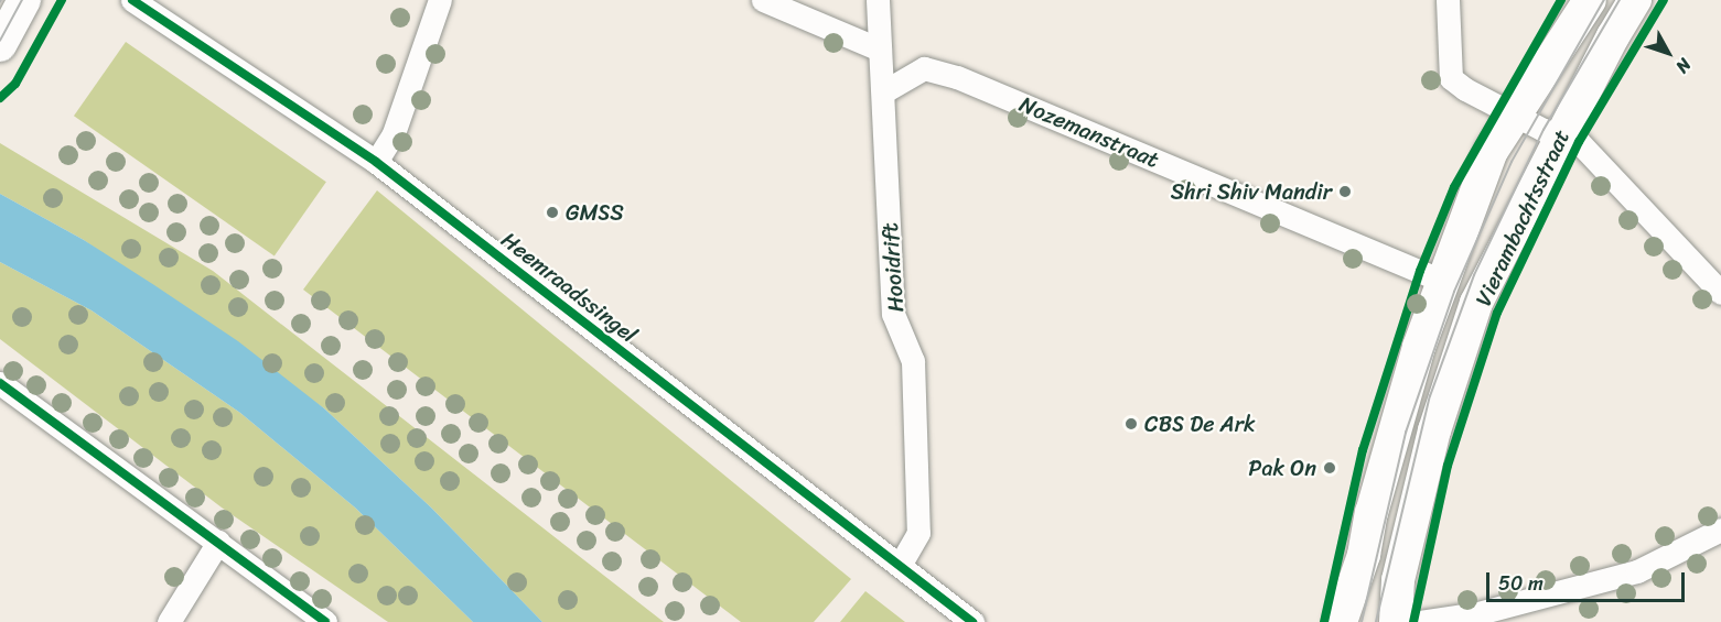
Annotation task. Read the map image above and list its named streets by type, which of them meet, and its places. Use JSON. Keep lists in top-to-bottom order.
{
  "streets": {
    "street": [
      "Nozemanstraat",
      "Vierambachtsstraat",
      "Hooidrift",
      "Heemraadssingel"
    ]
  },
  "crossings": [
    ["Nozemanstraat", "Vierambachtsstraat"],
    ["Nozemanstraat", "Hooidrift"],
    ["Hooidrift", "Heemraadssingel"]
  ],
  "places": [
    "Shri Shiv Mandir",
    "GMSS",
    "CBS De Ark",
    "Pak On"
  ],
  "scale_bar": "50 m",
  "north": "bottom right"
}
